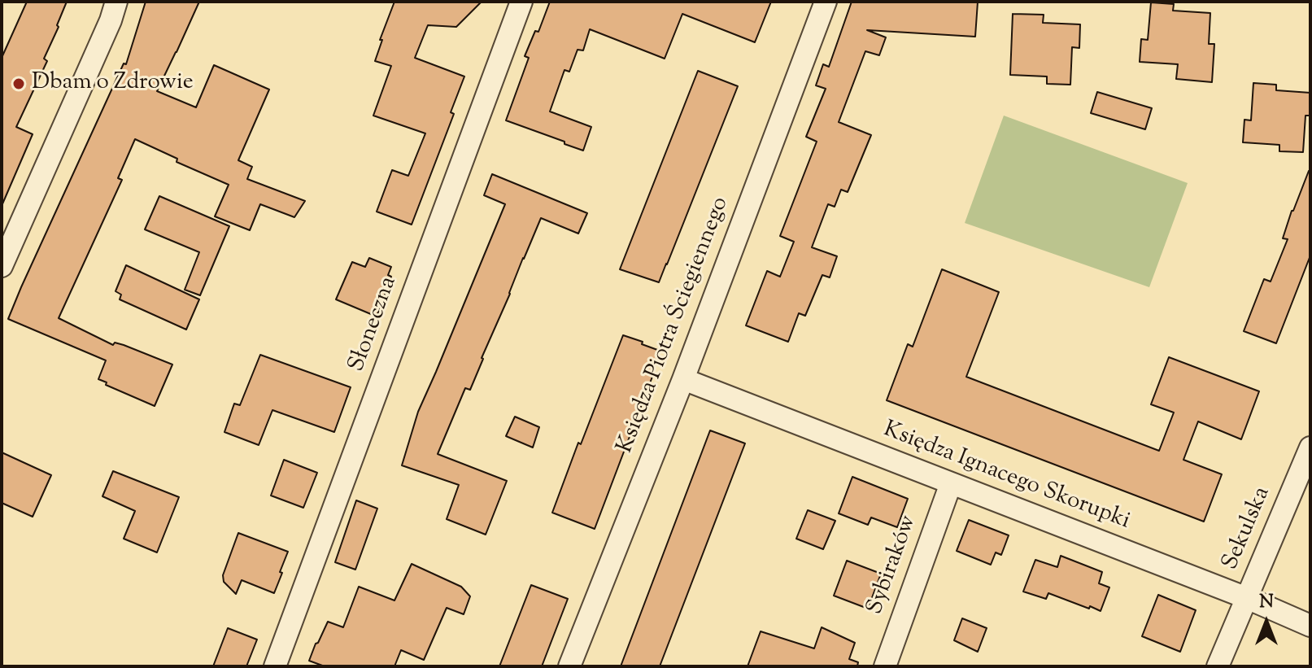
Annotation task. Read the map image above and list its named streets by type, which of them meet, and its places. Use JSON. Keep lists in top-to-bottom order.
{
  "streets": {
    "street": [
      "Słoneczna",
      "Księdza Piotra Ściegiennego",
      "Księdza Ignacego Skorupki",
      "Sekulska",
      "Sybiraków"
    ]
  },
  "crossings": [
    ["Księdza Piotra Ściegiennego", "Księdza Ignacego Skorupki"],
    ["Księdza Ignacego Skorupki", "Sekulska"],
    ["Księdza Ignacego Skorupki", "Sybiraków"]
  ],
  "places": ["Dbam o Zdrowie"],
  "north": "top"
}
